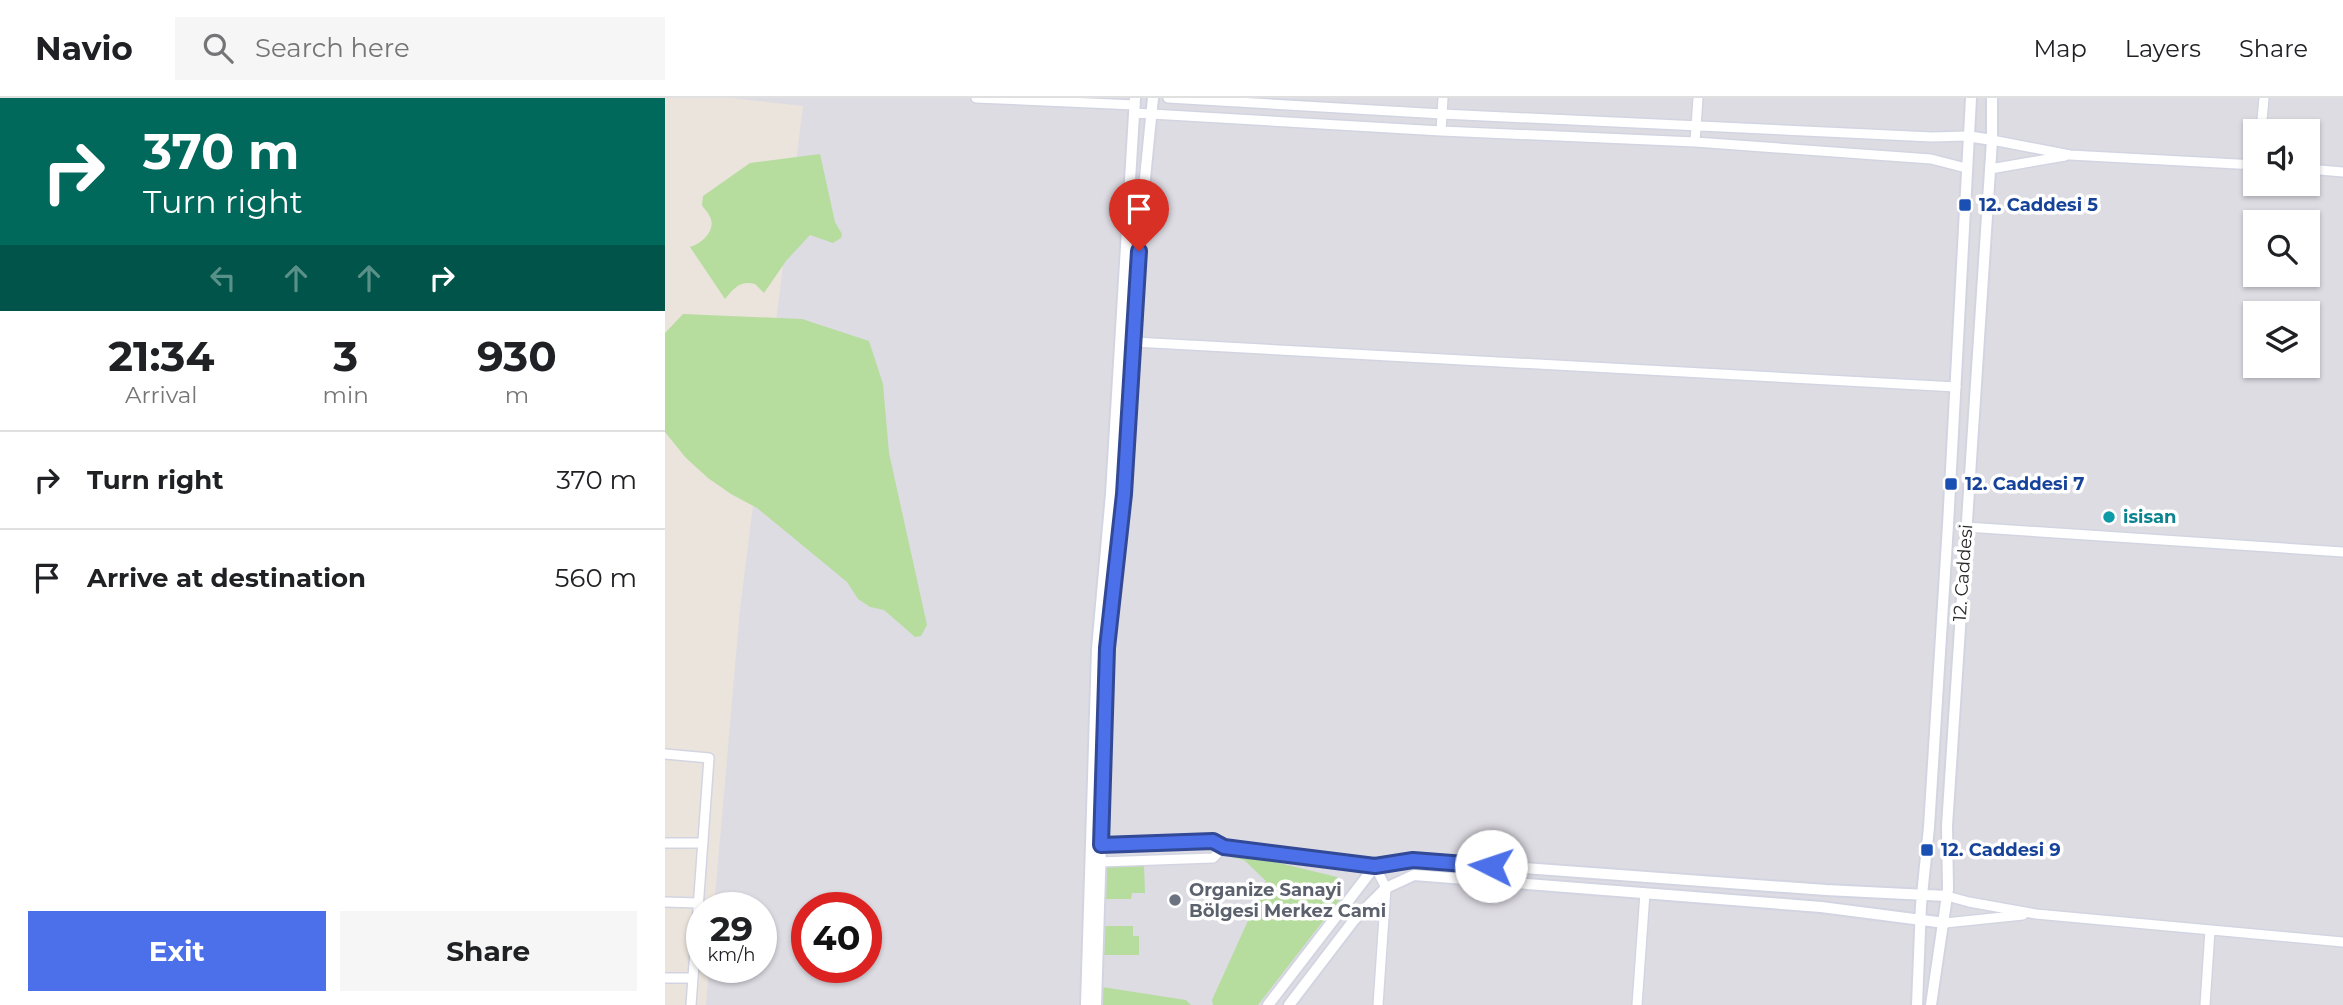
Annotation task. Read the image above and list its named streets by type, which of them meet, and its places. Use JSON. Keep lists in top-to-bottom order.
{
  "streets": {
    "street": ["12. Caddesi"]
  },
  "places": {
    "transit": ["12. Caddesi 5", "12. Caddesi 7", "12. Caddesi 9"],
    "other": ["isisan", "Organize Sanayi Bölgesi Merkez Cami"]
  },
  "page": {
    "header": "Navio",
    "search": "Search here",
    "nav": ["Map", "Layers", "Share"],
    "turn": ["370 m", "Turn right"],
    "eta": [
      "21:34",
      "Arrival",
      "3",
      "min",
      "930",
      "m"
    ],
    "list": [
      {
        "name": "Turn right",
        "value": "370 m"
      },
      {
        "name": "Arrive at destination",
        "value": "560 m"
      }
    ],
    "speed": "29 km/h",
    "limit": "40",
    "buttons": ["Exit", "Share"]
  }
}
